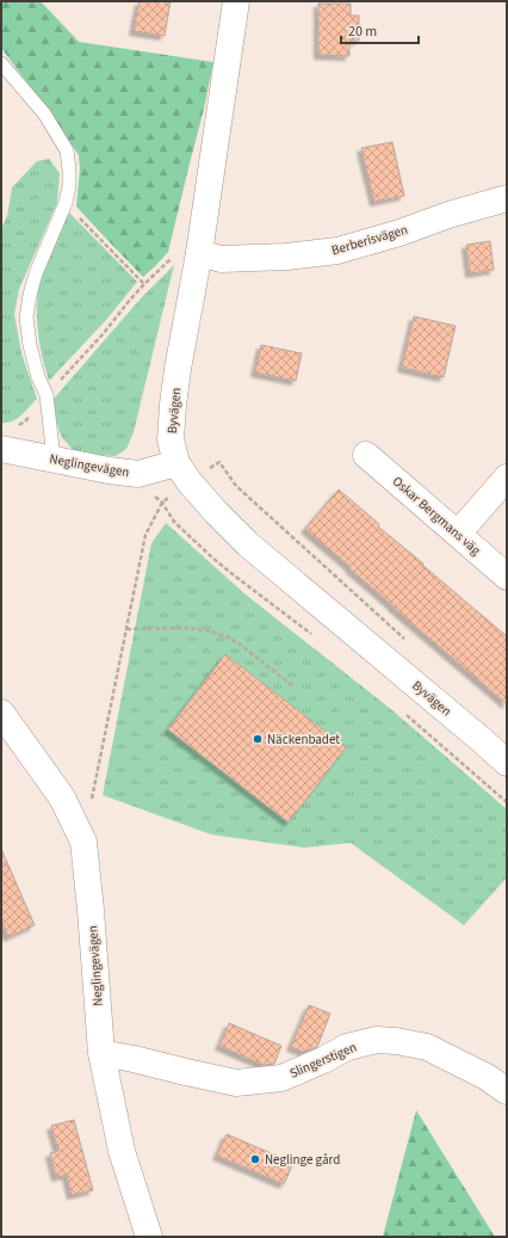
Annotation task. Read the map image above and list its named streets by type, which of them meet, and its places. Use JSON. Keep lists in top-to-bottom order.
{
  "streets": {
    "street": [
      "Berberisvägen",
      "Byvägen",
      "Neglingevägen",
      "Oskar Bergmans väg",
      "Slingerstigen"
    ]
  },
  "crossings": [
    ["Berberisvägen", "Byvägen"],
    ["Byvägen", "Neglingevägen"],
    ["Neglingevägen", "Slingerstigen"]
  ],
  "places": ["Näckenbadet", "Neglinge gård"],
  "scale_bar": "20 m"
}
